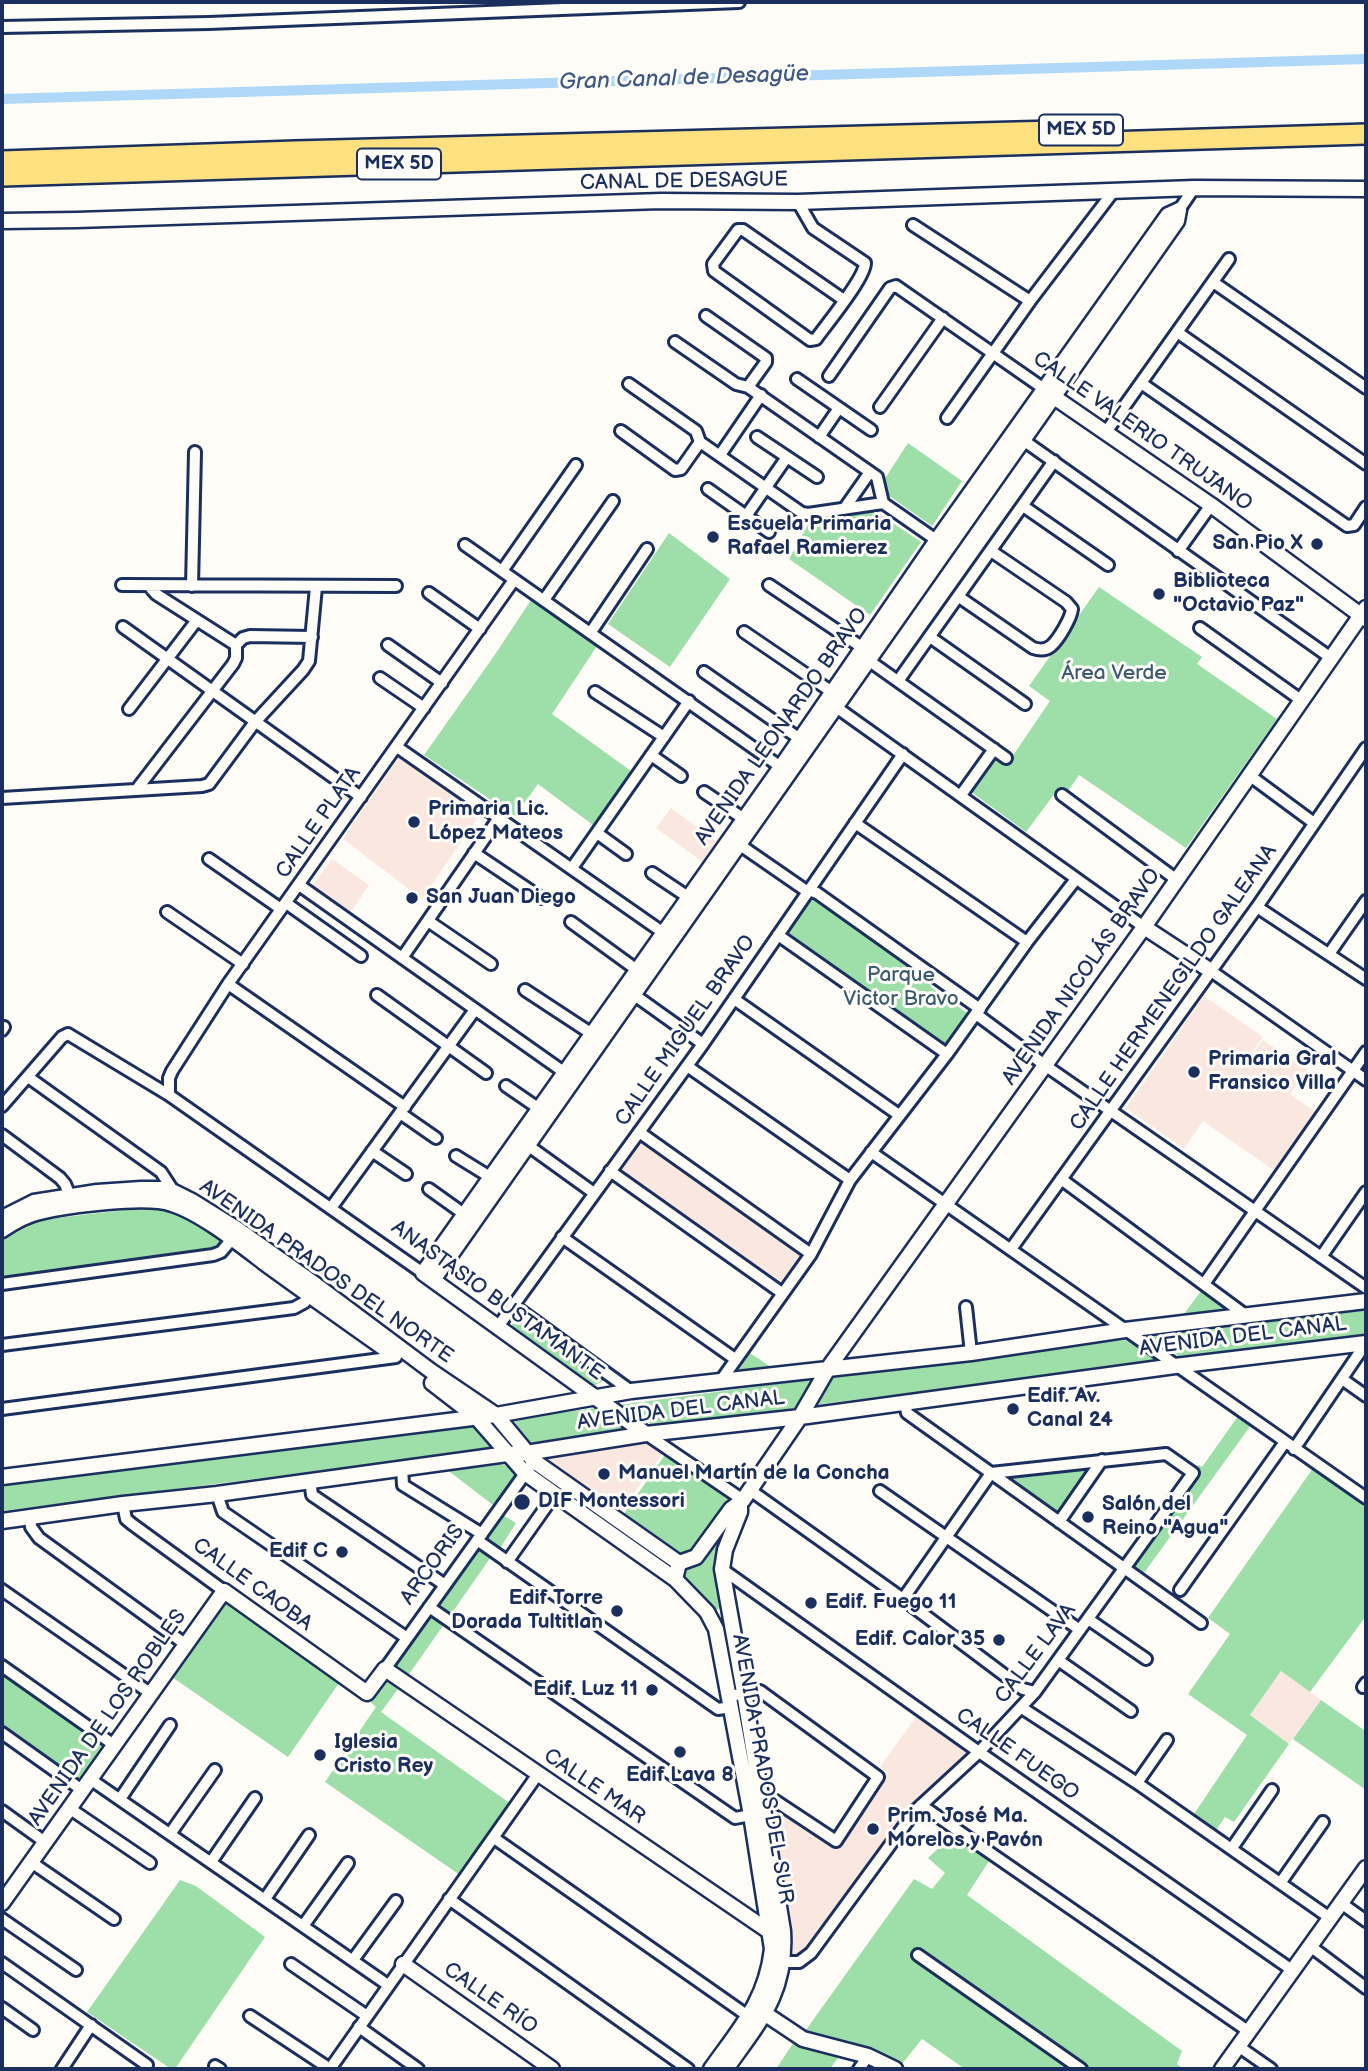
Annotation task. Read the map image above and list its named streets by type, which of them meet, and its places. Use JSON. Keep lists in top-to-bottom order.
{
  "streets": {
    "highway": ["MEX 5D"],
    "street": [
      "CANAL DE DESAGUE",
      "CALLE VALERIO TRUJANO",
      "AVENIDA LEONARDO BRAVO",
      "CALLE PLATA",
      "AVENIDA NICOLÁS BRAVO",
      "CALLE HERMENEGILDO GALEANA",
      "CALLE MIGUEL BRAVO",
      "AVENIDA PRADOS DEL NORTE",
      "ANASTASIO BUSTAMANTE",
      "AVENIDA DEL CANAL",
      "ARCORIS",
      "CALLE CAOBA",
      "CALLE LAVA",
      "AVENIDA DE LOS ROBLES",
      "CALLE FUEGO",
      "AVENIDA PRADOS DEL SUR",
      "CALLE MAR",
      "CALLE RÍO"
    ]
  },
  "crossings": [
    ["CANAL DE DESAGUE", "AVENIDA LEONARDO BRAVO"],
    ["CALLE VALERIO TRUJANO", "AVENIDA LEONARDO BRAVO"],
    ["CALLE VALERIO TRUJANO", "AVENIDA NICOLÁS BRAVO"],
    ["AVENIDA LEONARDO BRAVO", "ANASTASIO BUSTAMANTE"],
    ["CALLE PLATA", "ANASTASIO BUSTAMANTE"],
    ["AVENIDA NICOLÁS BRAVO", "AVENIDA DEL CANAL"],
    ["AVENIDA NICOLÁS BRAVO", "AVENIDA PRADOS DEL SUR"],
    ["CALLE MIGUEL BRAVO", "ANASTASIO BUSTAMANTE"],
    ["AVENIDA PRADOS DEL NORTE", "AVENIDA DEL CANAL"],
    ["AVENIDA PRADOS DEL NORTE", "ARCORIS"],
    ["AVENIDA PRADOS DEL NORTE", "AVENIDA PRADOS DEL SUR"],
    ["ANASTASIO BUSTAMANTE", "AVENIDA DEL CANAL"],
    ["ANASTASIO BUSTAMANTE", "CALLE LAVA"],
    ["ANASTASIO BUSTAMANTE", "AVENIDA PRADOS DEL SUR"],
    ["AVENIDA DEL CANAL", "ARCORIS"],
    ["AVENIDA DEL CANAL", "CALLE CAOBA"],
    ["AVENIDA DEL CANAL", "AVENIDA PRADOS DEL SUR"],
    ["ARCORIS", "CALLE CAOBA"],
    ["ARCORIS", "AVENIDA PRADOS DEL SUR"],
    ["ARCORIS", "CALLE MAR"],
    ["CALLE CAOBA", "AVENIDA DE LOS ROBLES"],
    ["CALLE LAVA", "CALLE FUEGO"],
    ["CALLE LAVA", "AVENIDA PRADOS DEL SUR"],
    ["CALLE FUEGO", "AVENIDA PRADOS DEL SUR"],
    ["AVENIDA PRADOS DEL SUR", "CALLE MAR"]
  ],
  "water": ["Gran Canal de Desagüe"],
  "parks": ["Área Verde", "Parque Victor Bravo"],
  "places": [
    "Escuela Primaria Rafael Ramierez",
    "San Pio X",
    "Biblioteca \"Octavio Paz\"",
    "Primaria Lic. López Mateos",
    "San Juan Diego",
    "Primaria Gral Fransico Villa",
    "Edif. Av. Canal 24",
    "Manuel Martín de la Concha",
    "DIF Montessori",
    "Salón del Reino \"Agua\"",
    "Edif C",
    "Edif. Fuego 11",
    "Edif Torre Dorada Tultitlan",
    "Edif. Calor 35",
    "Edif. Luz 11",
    "Edif Lava 8",
    "Iglesia Cristo Rey",
    "Prim. José Ma. Morelos y Pavón"
  ]
}
